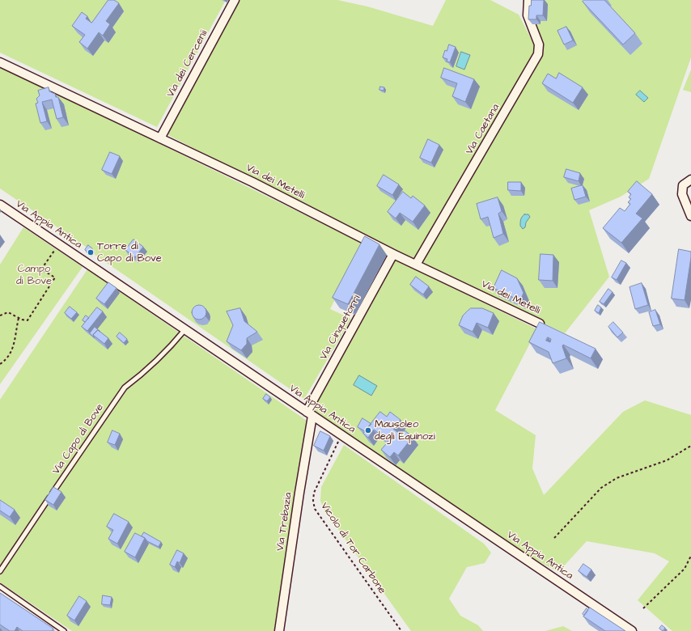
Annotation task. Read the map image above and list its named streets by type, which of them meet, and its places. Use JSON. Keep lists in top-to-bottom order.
{
  "streets": {
    "street": [
      "Via dei Cercenii",
      "Via Caetana",
      "Via dei Metelli",
      "Via Appia Antica",
      "Via Cinquetorri",
      "Via Trebazia"
    ],
    "lane": ["Via Capo di Bove"],
    "path": ["Vicolo di Tor Carbone"]
  },
  "crossings": [
    ["Via dei Cercenii", "Via dei Metelli"],
    ["Via Caetana", "Via dei Metelli"],
    ["Via dei Metelli", "Via Cinquetorri"],
    ["Via Appia Antica", "Via Cinquetorri"],
    ["Via Appia Antica", "Via Capo di Bove"],
    ["Via Appia Antica", "Via Trebazia"],
    ["Via Appia Antica", "Vicolo di Tor Carbone"],
    ["Via Cinquetorri", "Via Trebazia"]
  ],
  "parks": ["Campo di Bove"],
  "places": ["Torre di Capo di Bove", "Mausoleo degli Equinozi"]
}
